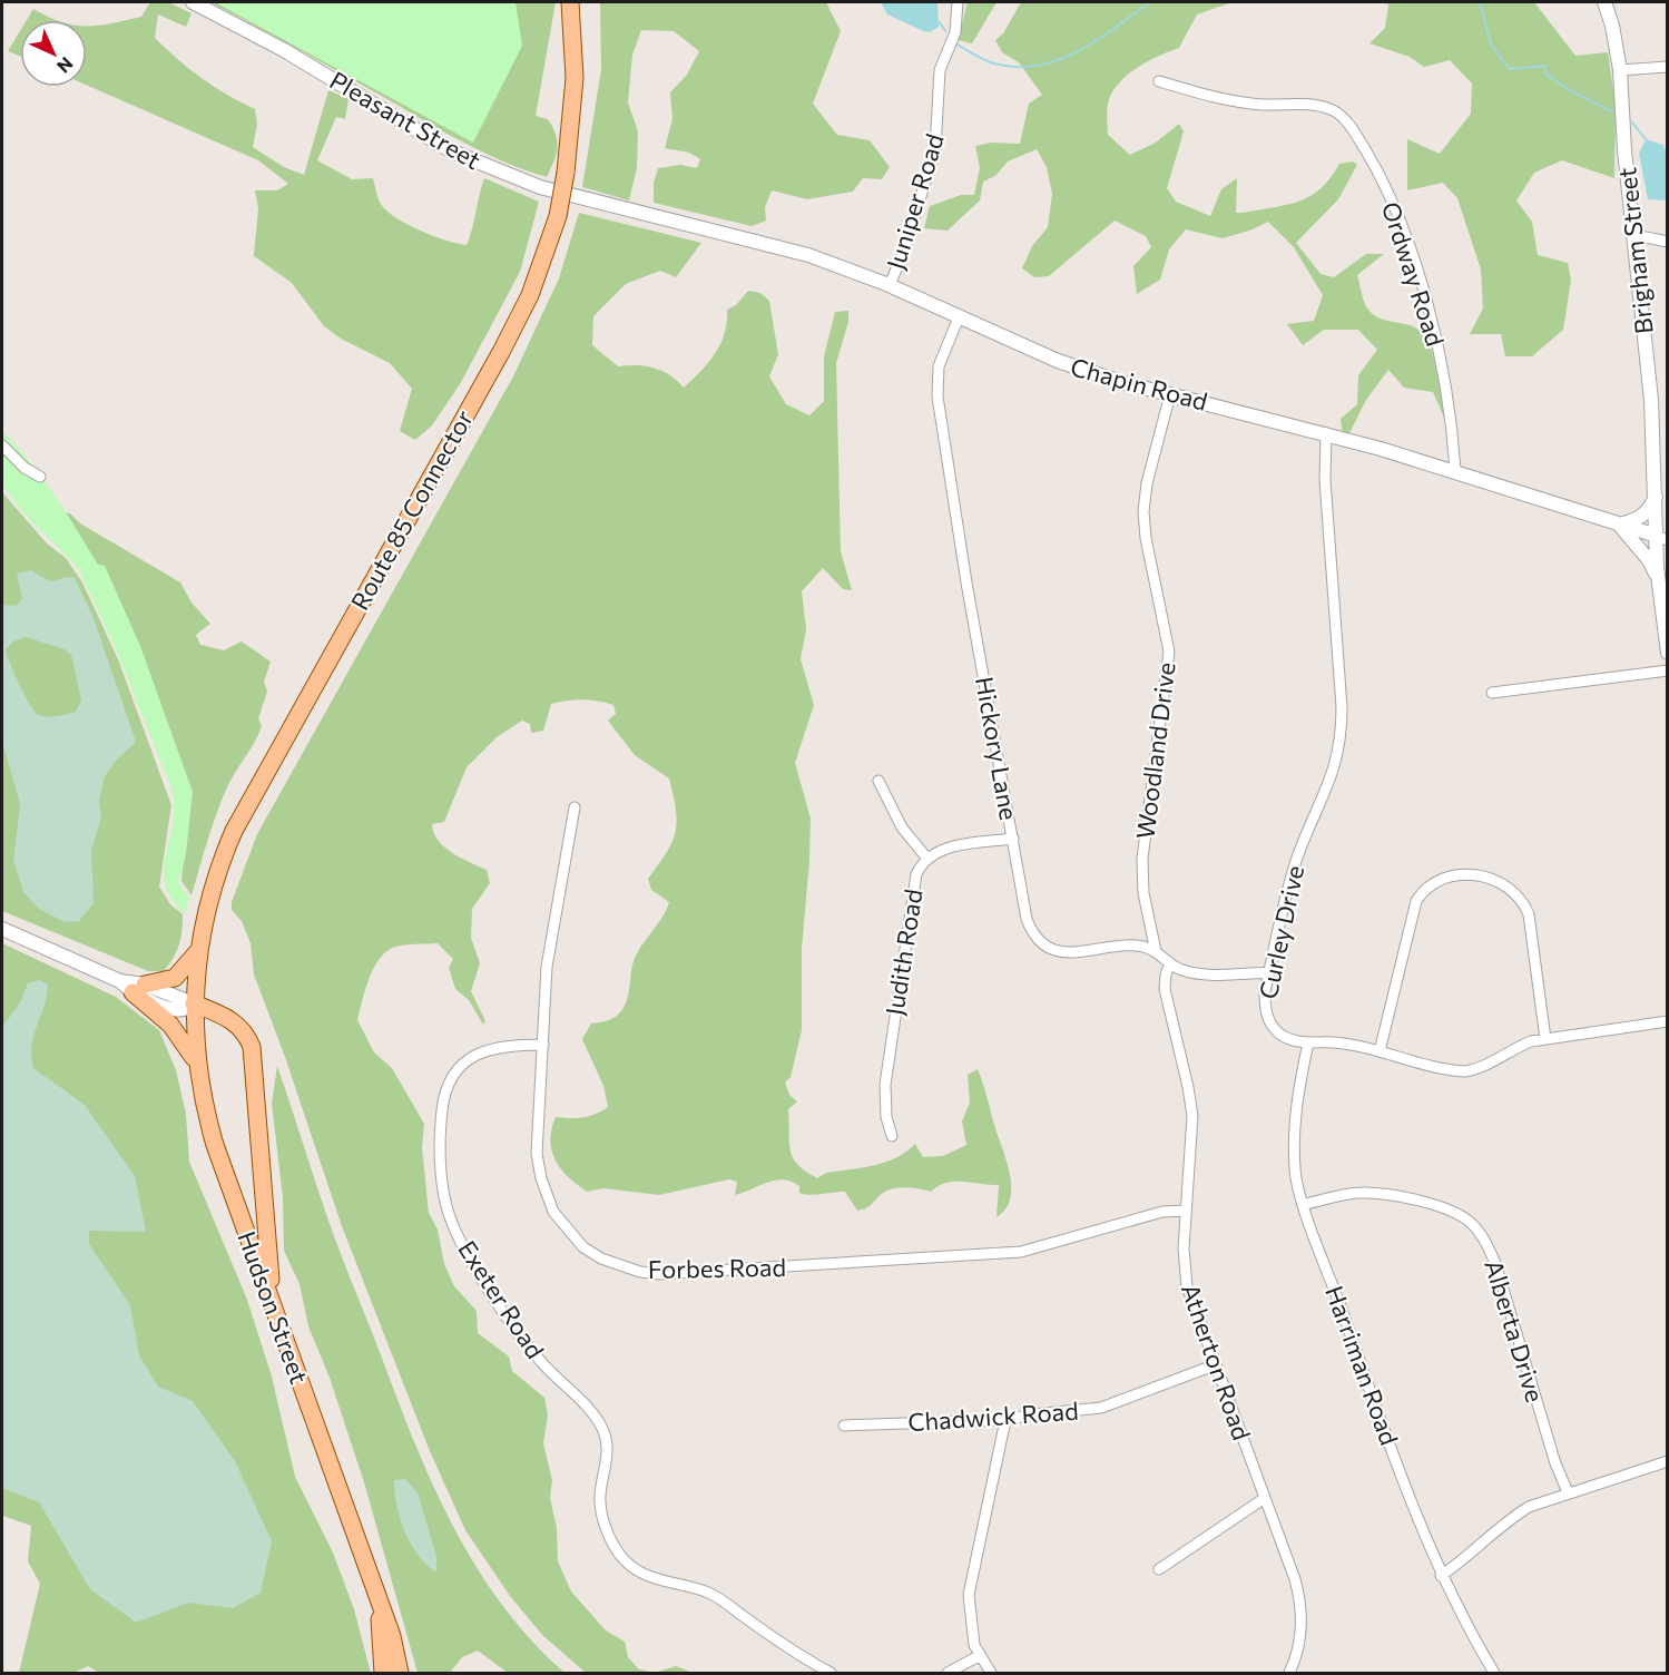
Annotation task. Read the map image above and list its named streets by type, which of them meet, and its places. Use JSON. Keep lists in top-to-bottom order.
{
  "streets": {
    "main road": ["Route 85 Connector", "Hudson Street"],
    "street": [
      "Pleasant Street",
      "Juniper Road",
      "Brigham Street",
      "Ordway Road",
      "Chapin Road",
      "Hickory Lane",
      "Woodland Drive",
      "Curley Drive",
      "Judith Road",
      "Forbes Road",
      "Exeter Road",
      "Alberta Drive",
      "Atherton Road",
      "Harriman Road",
      "Chadwick Road"
    ]
  },
  "crossings": [
    ["Pleasant Street", "Chapin Road"],
    ["Juniper Road", "Chapin Road"],
    ["Brigham Street", "Chapin Road"],
    ["Ordway Road", "Chapin Road"],
    ["Chapin Road", "Hickory Lane"],
    ["Chapin Road", "Woodland Drive"],
    ["Chapin Road", "Curley Drive"],
    ["Route 85 Connector", "Hudson Street"],
    ["Hickory Lane", "Woodland Drive"],
    ["Hickory Lane", "Judith Road"],
    ["Curley Drive", "Harriman Road"],
    ["Forbes Road", "Exeter Road"],
    ["Forbes Road", "Atherton Road"],
    ["Alberta Drive", "Harriman Road"],
    ["Atherton Road", "Chadwick Road"]
  ],
  "north": "bottom right"
}
